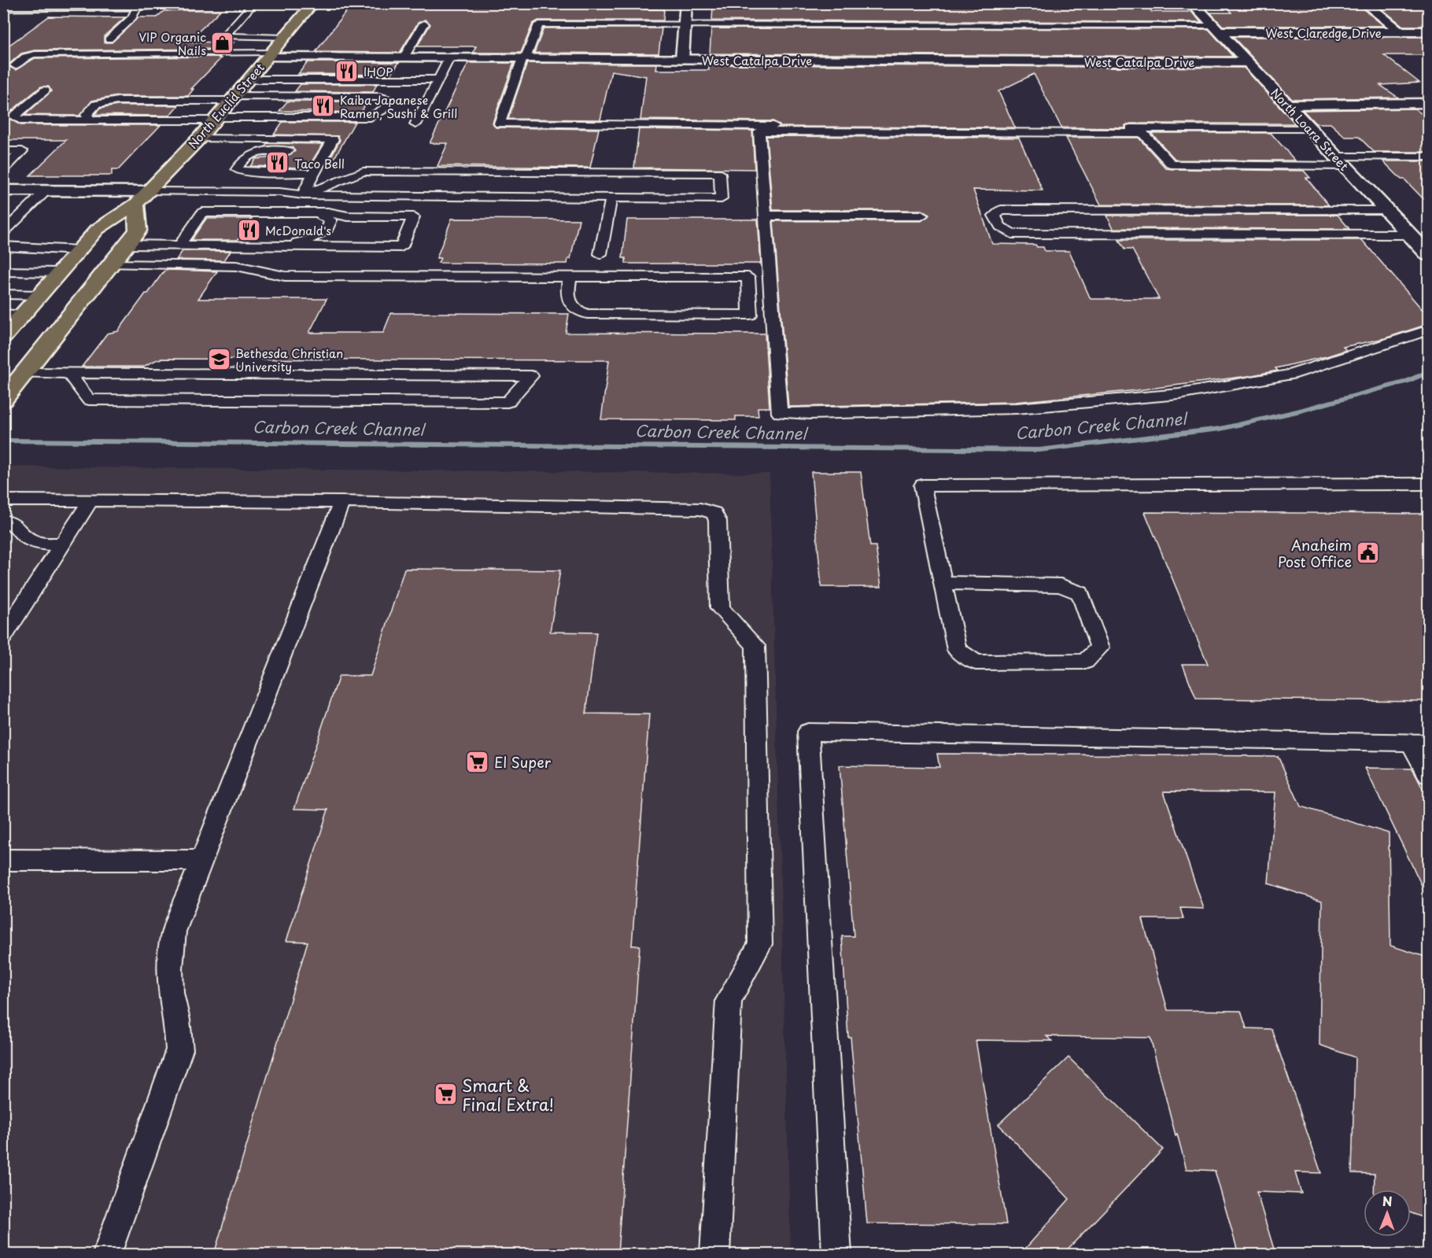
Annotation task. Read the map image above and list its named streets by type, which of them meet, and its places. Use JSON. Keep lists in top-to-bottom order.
{
  "streets": {
    "main road": ["North Euclid Street"],
    "street": ["West Claredge Drive", "West Catalpa Drive", "North Loara Street"]
  },
  "crossings": [
    ["West Claredge Drive", "North Loara Street"],
    ["West Catalpa Drive", "North Euclid Street"],
    ["West Catalpa Drive", "North Loara Street"]
  ],
  "water": ["Carbon Creek Channel"],
  "places": {
    "shop": ["VIP Organic Nails"],
    "restaurant": [
      "IHOP",
      "Kaiba Japanese Ramen, Sushi & Grill",
      "Taco Bell",
      "McDonald's"
    ],
    "school or university": ["Bethesda Christian University"],
    "public building": ["Anaheim Post Office"],
    "supermarket": ["El Super", "Smart & Final Extra!"]
  },
  "north": "top"
}
